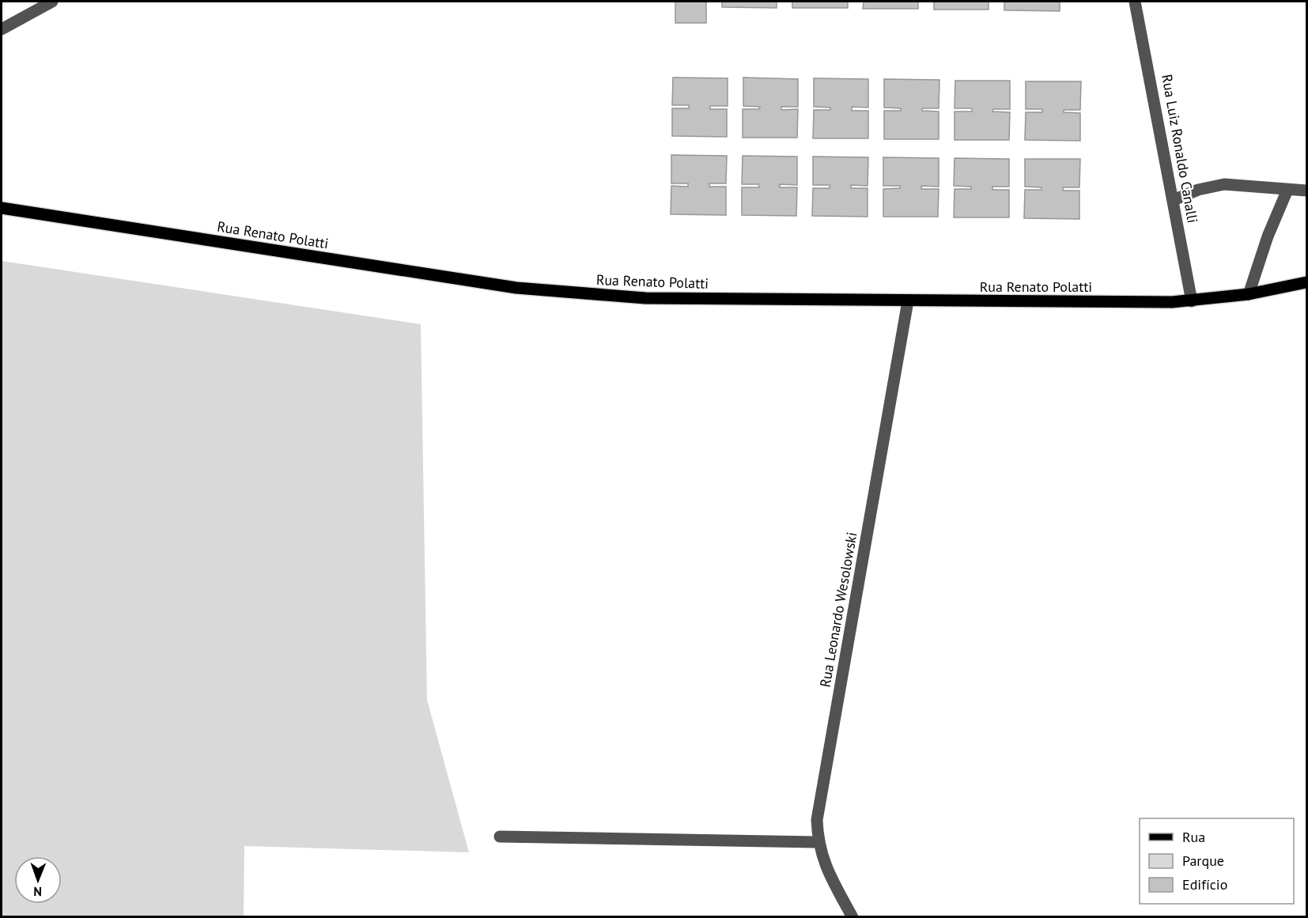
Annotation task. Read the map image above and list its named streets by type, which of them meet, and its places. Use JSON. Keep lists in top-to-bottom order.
{
  "streets": {
    "main road": ["Rua Renato Polatti"],
    "street": ["Rua Luiz Ronaldo Canalli", "Rua Leonardo Wesolowski"]
  },
  "crossings": [
    ["Rua Luiz Ronaldo Canalli", "Rua Renato Polatti"],
    ["Rua Renato Polatti", "Rua Leonardo Wesolowski"]
  ],
  "legend": ["Rua", "Parque", "Edifício"],
  "north": "bottom"
}
